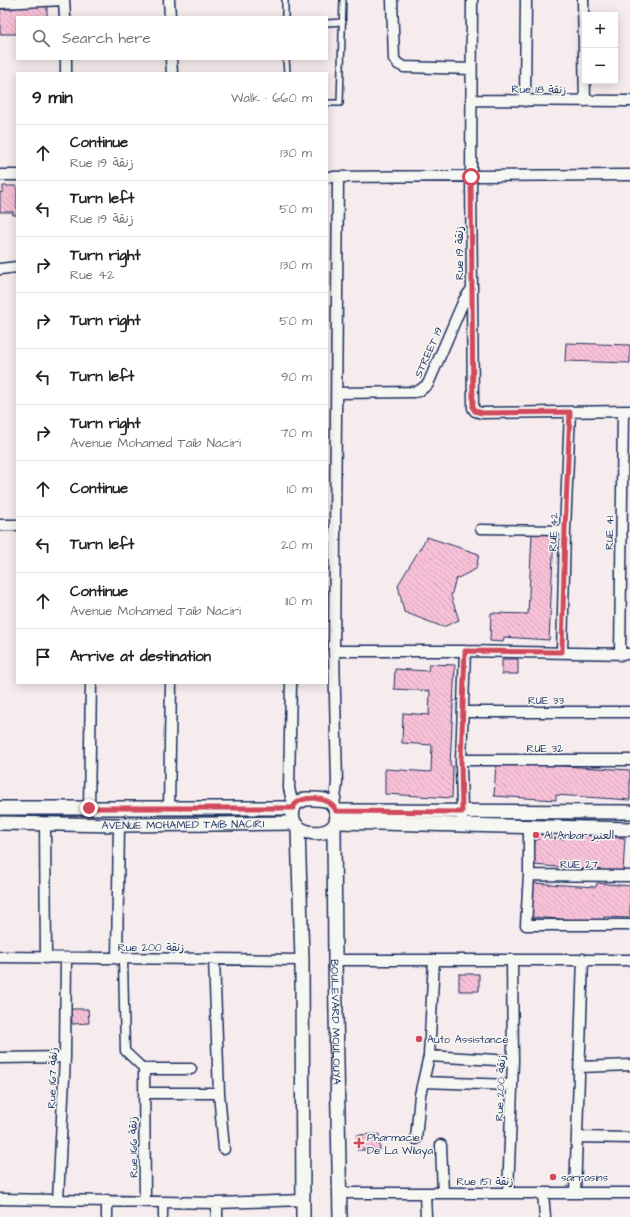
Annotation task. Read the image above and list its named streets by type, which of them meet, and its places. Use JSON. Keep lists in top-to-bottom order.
{
  "streets": {
    "street": [
      "Rue 18 زنقة",
      "Rue 19 زنقة",
      "STREET 19",
      "RUE 42",
      "RUE 41",
      "RUE 33",
      "RUE 32",
      "AVENUE MOHAMED TAIB NACIRI",
      "RUE 27",
      "Rue 200 زنقة",
      "BOULEVARD MOULOUYA",
      "Rue 167 زنقة",
      "Rue 166 زنقة",
      "Rue 151 زنقة"
    ]
  },
  "crossings": [
    ["Rue 18 زنقة", "Rue 19 زنقة"],
    ["Rue 19 زنقة", "STREET 19"],
    ["Rue 19 زنقة", "RUE 42"],
    ["AVENUE MOHAMED TAIB NACIRI", "BOULEVARD MOULOUYA"],
    ["Rue 200 زنقة", "Rue 167 زنقة"],
    ["Rue 200 زنقة", "Rue 151 زنقة"],
    ["BOULEVARD MOULOUYA", "Rue 151 زنقة"]
  ],
  "places": {
    "other": ["Al Anbar العنبر", "Auto Assistance", "sarrasins"],
    "health": ["Pharmacie De La Wilaya"]
  },
  "page": {
    "map_buttons": ["+", "−"],
    "search": "Search here",
    "heading": ["9 min", "Walk · 660 m"],
    "list": [
      ["Continue", "Rue 19 زنقة", "130 m"],
      ["Turn left", "Rue 19 زنقة", "50 m"],
      ["Turn right", "Rue 42", "130 m"],
      ["Turn right", "50 m"],
      ["Turn left", "90 m"],
      ["Turn right", "Avenue Mohamed Taib Naciri", "70 m"],
      ["Continue", "10 m"],
      ["Turn left", "20 m"],
      ["Continue", "Avenue Mohamed Taib Naciri", "110 m"],
      "Arrive at destination"
    ]
  }
}
